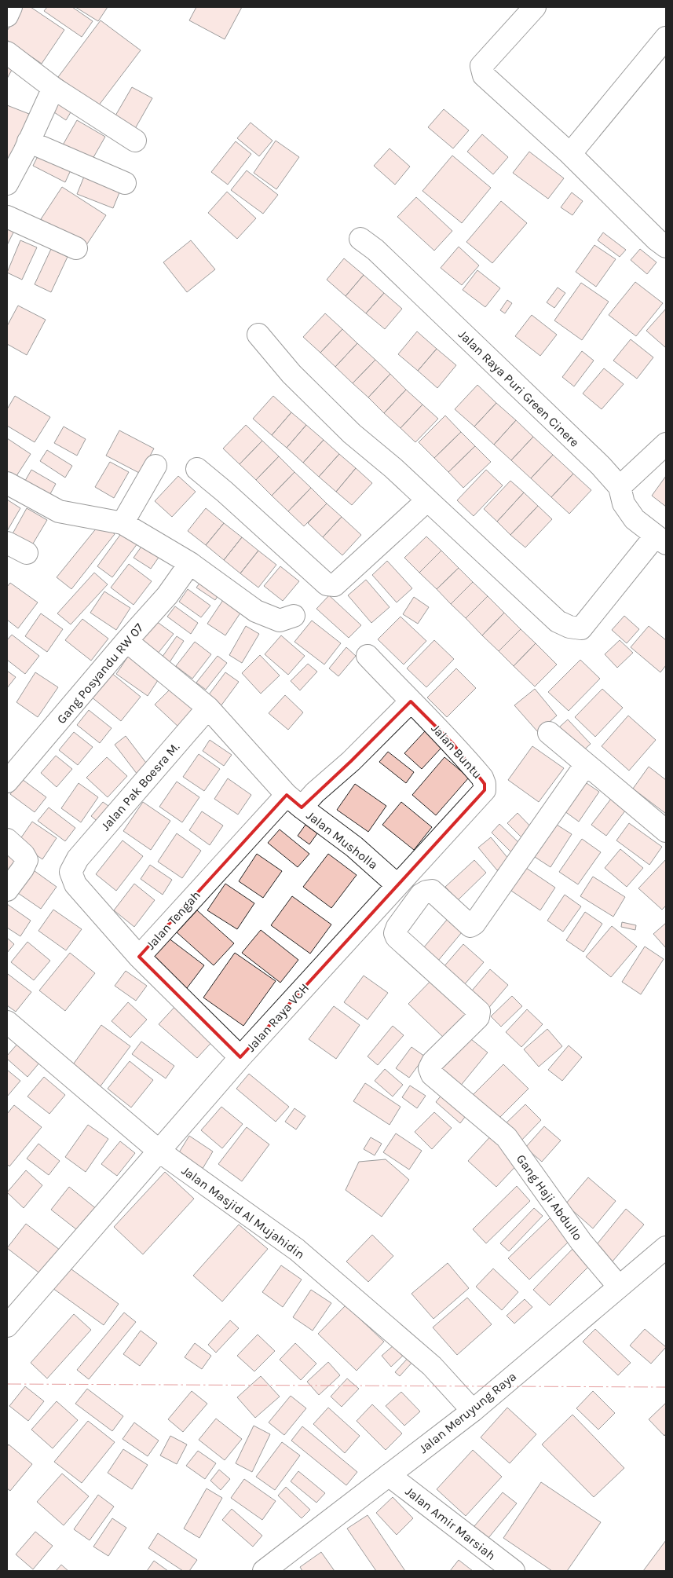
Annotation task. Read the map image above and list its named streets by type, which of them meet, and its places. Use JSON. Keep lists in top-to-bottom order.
{
  "streets": {
    "street": [
      "Jalan Raya Puri Green Cinere",
      "Gang Posyandu RW 07",
      "Jalan Buntu",
      "Jalan Pak Boesra M.",
      "Jalan Musholla",
      "Jalan Tengah",
      "Jalan Raya VCH",
      "Gang Haji Abdullo",
      "Jalan Masjid Al Mujahidin",
      "Jalan Meruyung Raya",
      "Jalan Amir Marsiah"
    ]
  },
  "crossings": [
    ["Jalan Buntu", "Jalan Musholla"],
    ["Jalan Buntu", "Jalan Tengah"],
    ["Jalan Buntu", "Jalan Raya VCH"],
    ["Jalan Pak Boesra M.", "Jalan Tengah"],
    ["Jalan Musholla", "Jalan Tengah"],
    ["Jalan Musholla", "Jalan Raya VCH"],
    ["Jalan Tengah", "Jalan Raya VCH"],
    ["Jalan Raya VCH", "Jalan Masjid Al Mujahidin"],
    ["Gang Haji Abdullo", "Jalan Meruyung Raya"],
    ["Jalan Masjid Al Mujahidin", "Jalan Meruyung Raya"],
    ["Jalan Meruyung Raya", "Jalan Amir Marsiah"]
  ]
}
